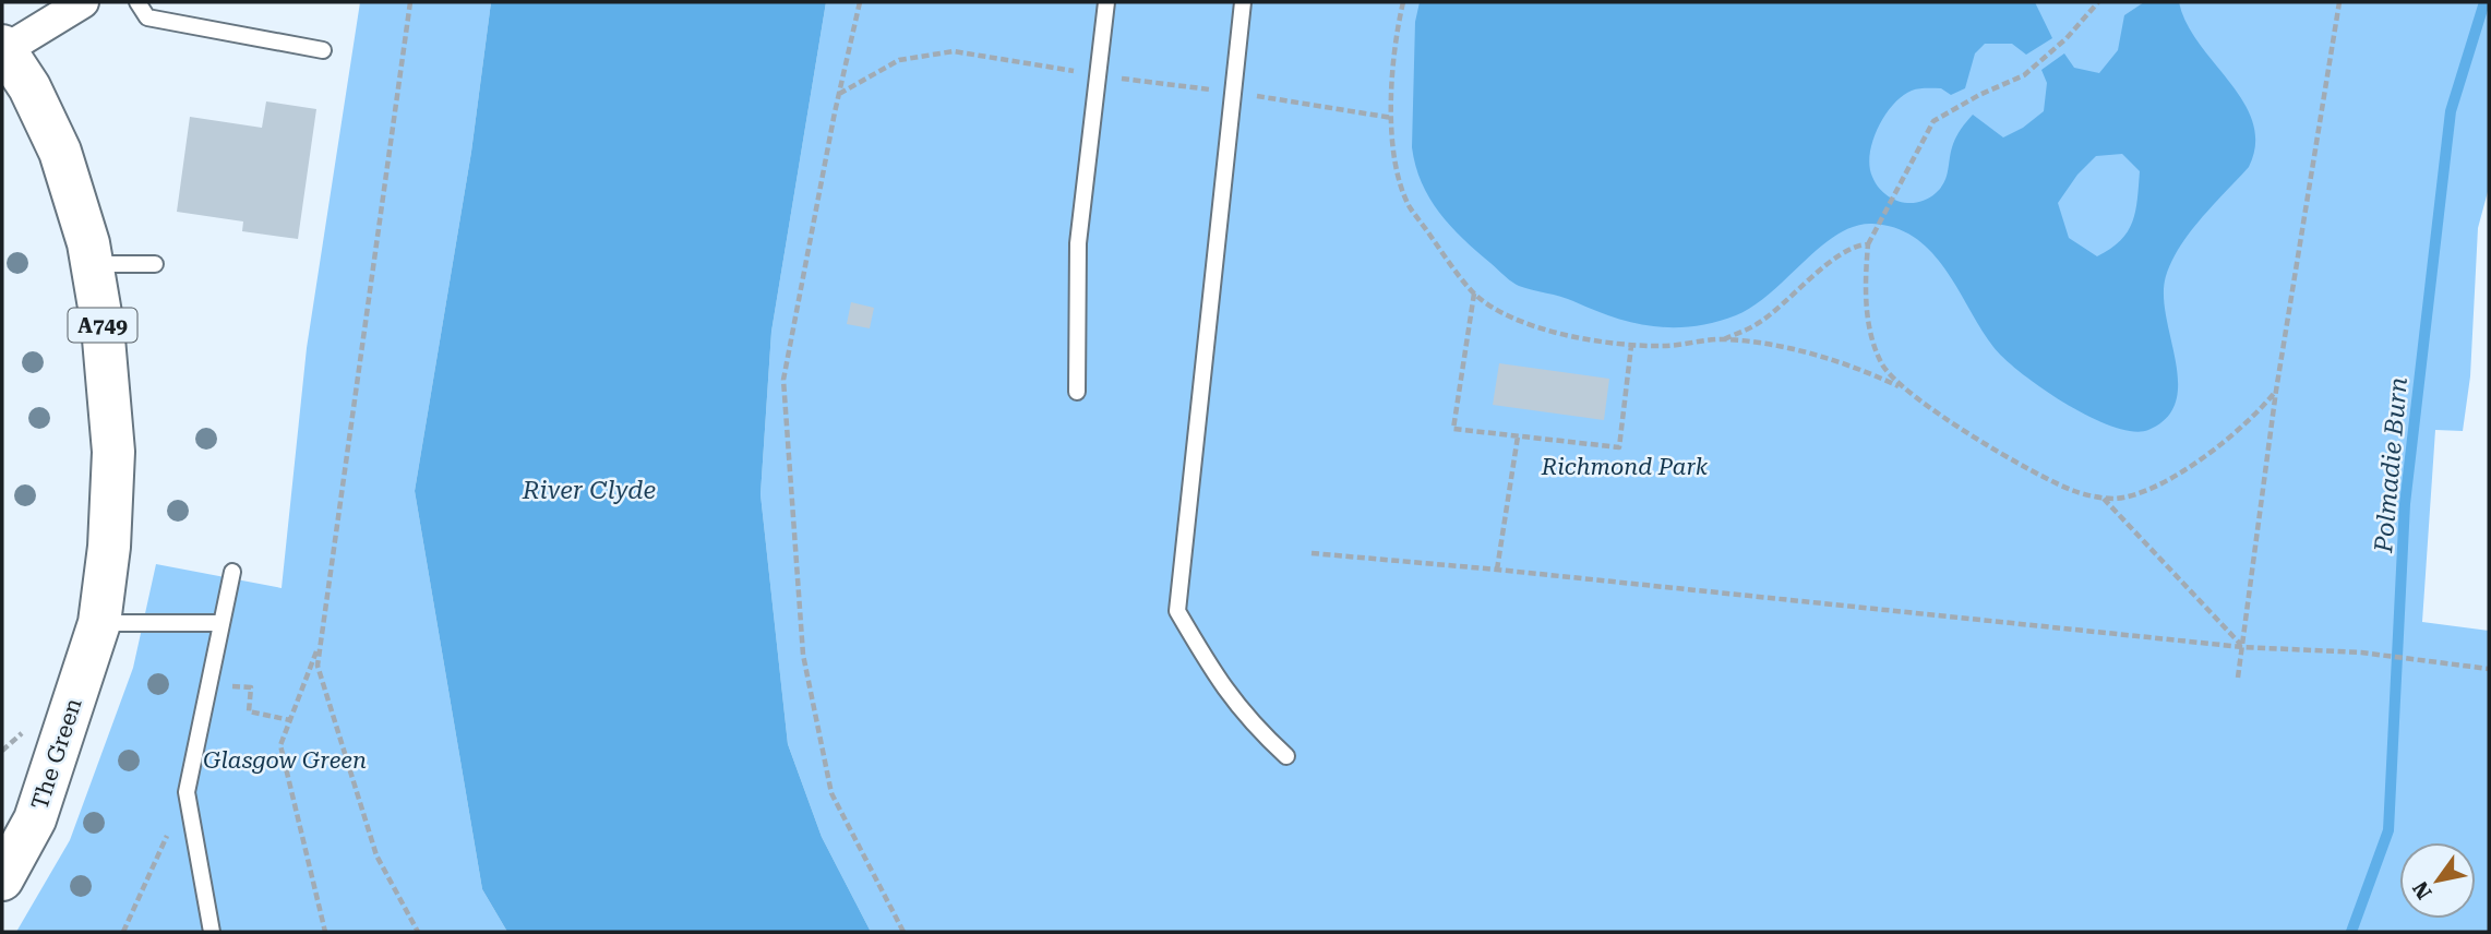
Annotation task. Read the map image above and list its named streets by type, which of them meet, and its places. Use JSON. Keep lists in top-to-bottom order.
{
  "streets": {
    "main road": ["A749", "The Green"]
  },
  "crossings": [
    ["A749", "The Green"]
  ],
  "water": ["Polmadie Burn", "River Clyde"],
  "parks": ["Richmond Park", "Glasgow Green"],
  "north": "bottom left"
}
